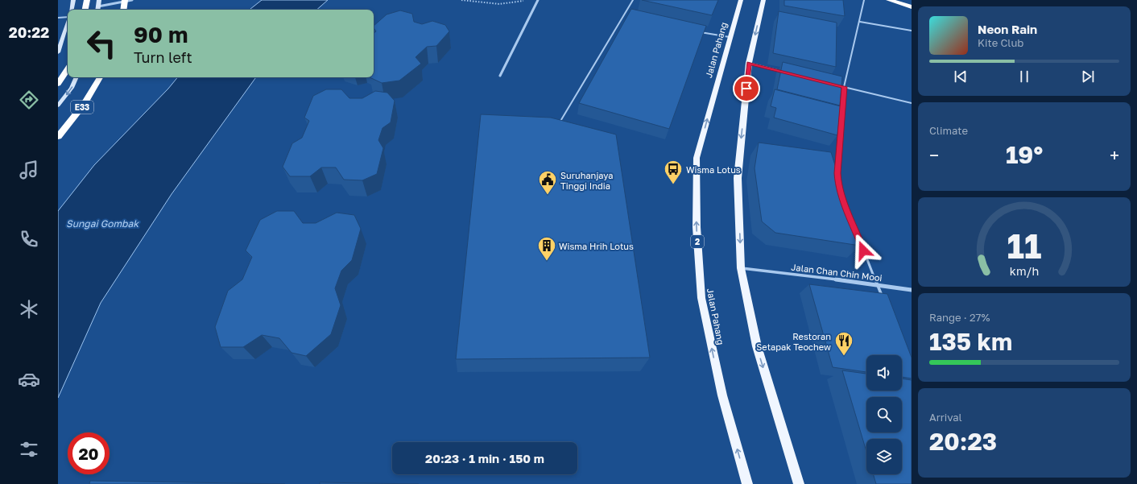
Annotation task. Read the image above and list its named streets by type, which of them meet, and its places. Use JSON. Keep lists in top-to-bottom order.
{
  "streets": {
    "highway": ["E33"],
    "main road": ["Jalan Pahang", "2"],
    "street": ["Jalan Chan Chin Mooi"]
  },
  "water": ["Sungai Gombak"],
  "places": {
    "bus stop": ["Wisma Lotus"],
    "public building": ["Suruhanjaya Tinggi India"],
    "building": ["Wisma Hrih Lotus"],
    "restaurant": ["Restoran Setapak Teochew"]
  },
  "page": {
    "tabs": "20:22",
    "turn": ["90 m", "Turn left"],
    "song": ["Neon Rain", "Kite Club"],
    "tile": [
      "Climate",
      ["Range · 27%", "135 km"],
      ["Arrival", "20:23"]
    ],
    "heat": ["−", "19°", "+"],
    "limit": "20",
    "trip": "20:23 · 1 min · 150 m",
    "gauge": ["11", "km/h"]
  }
}
